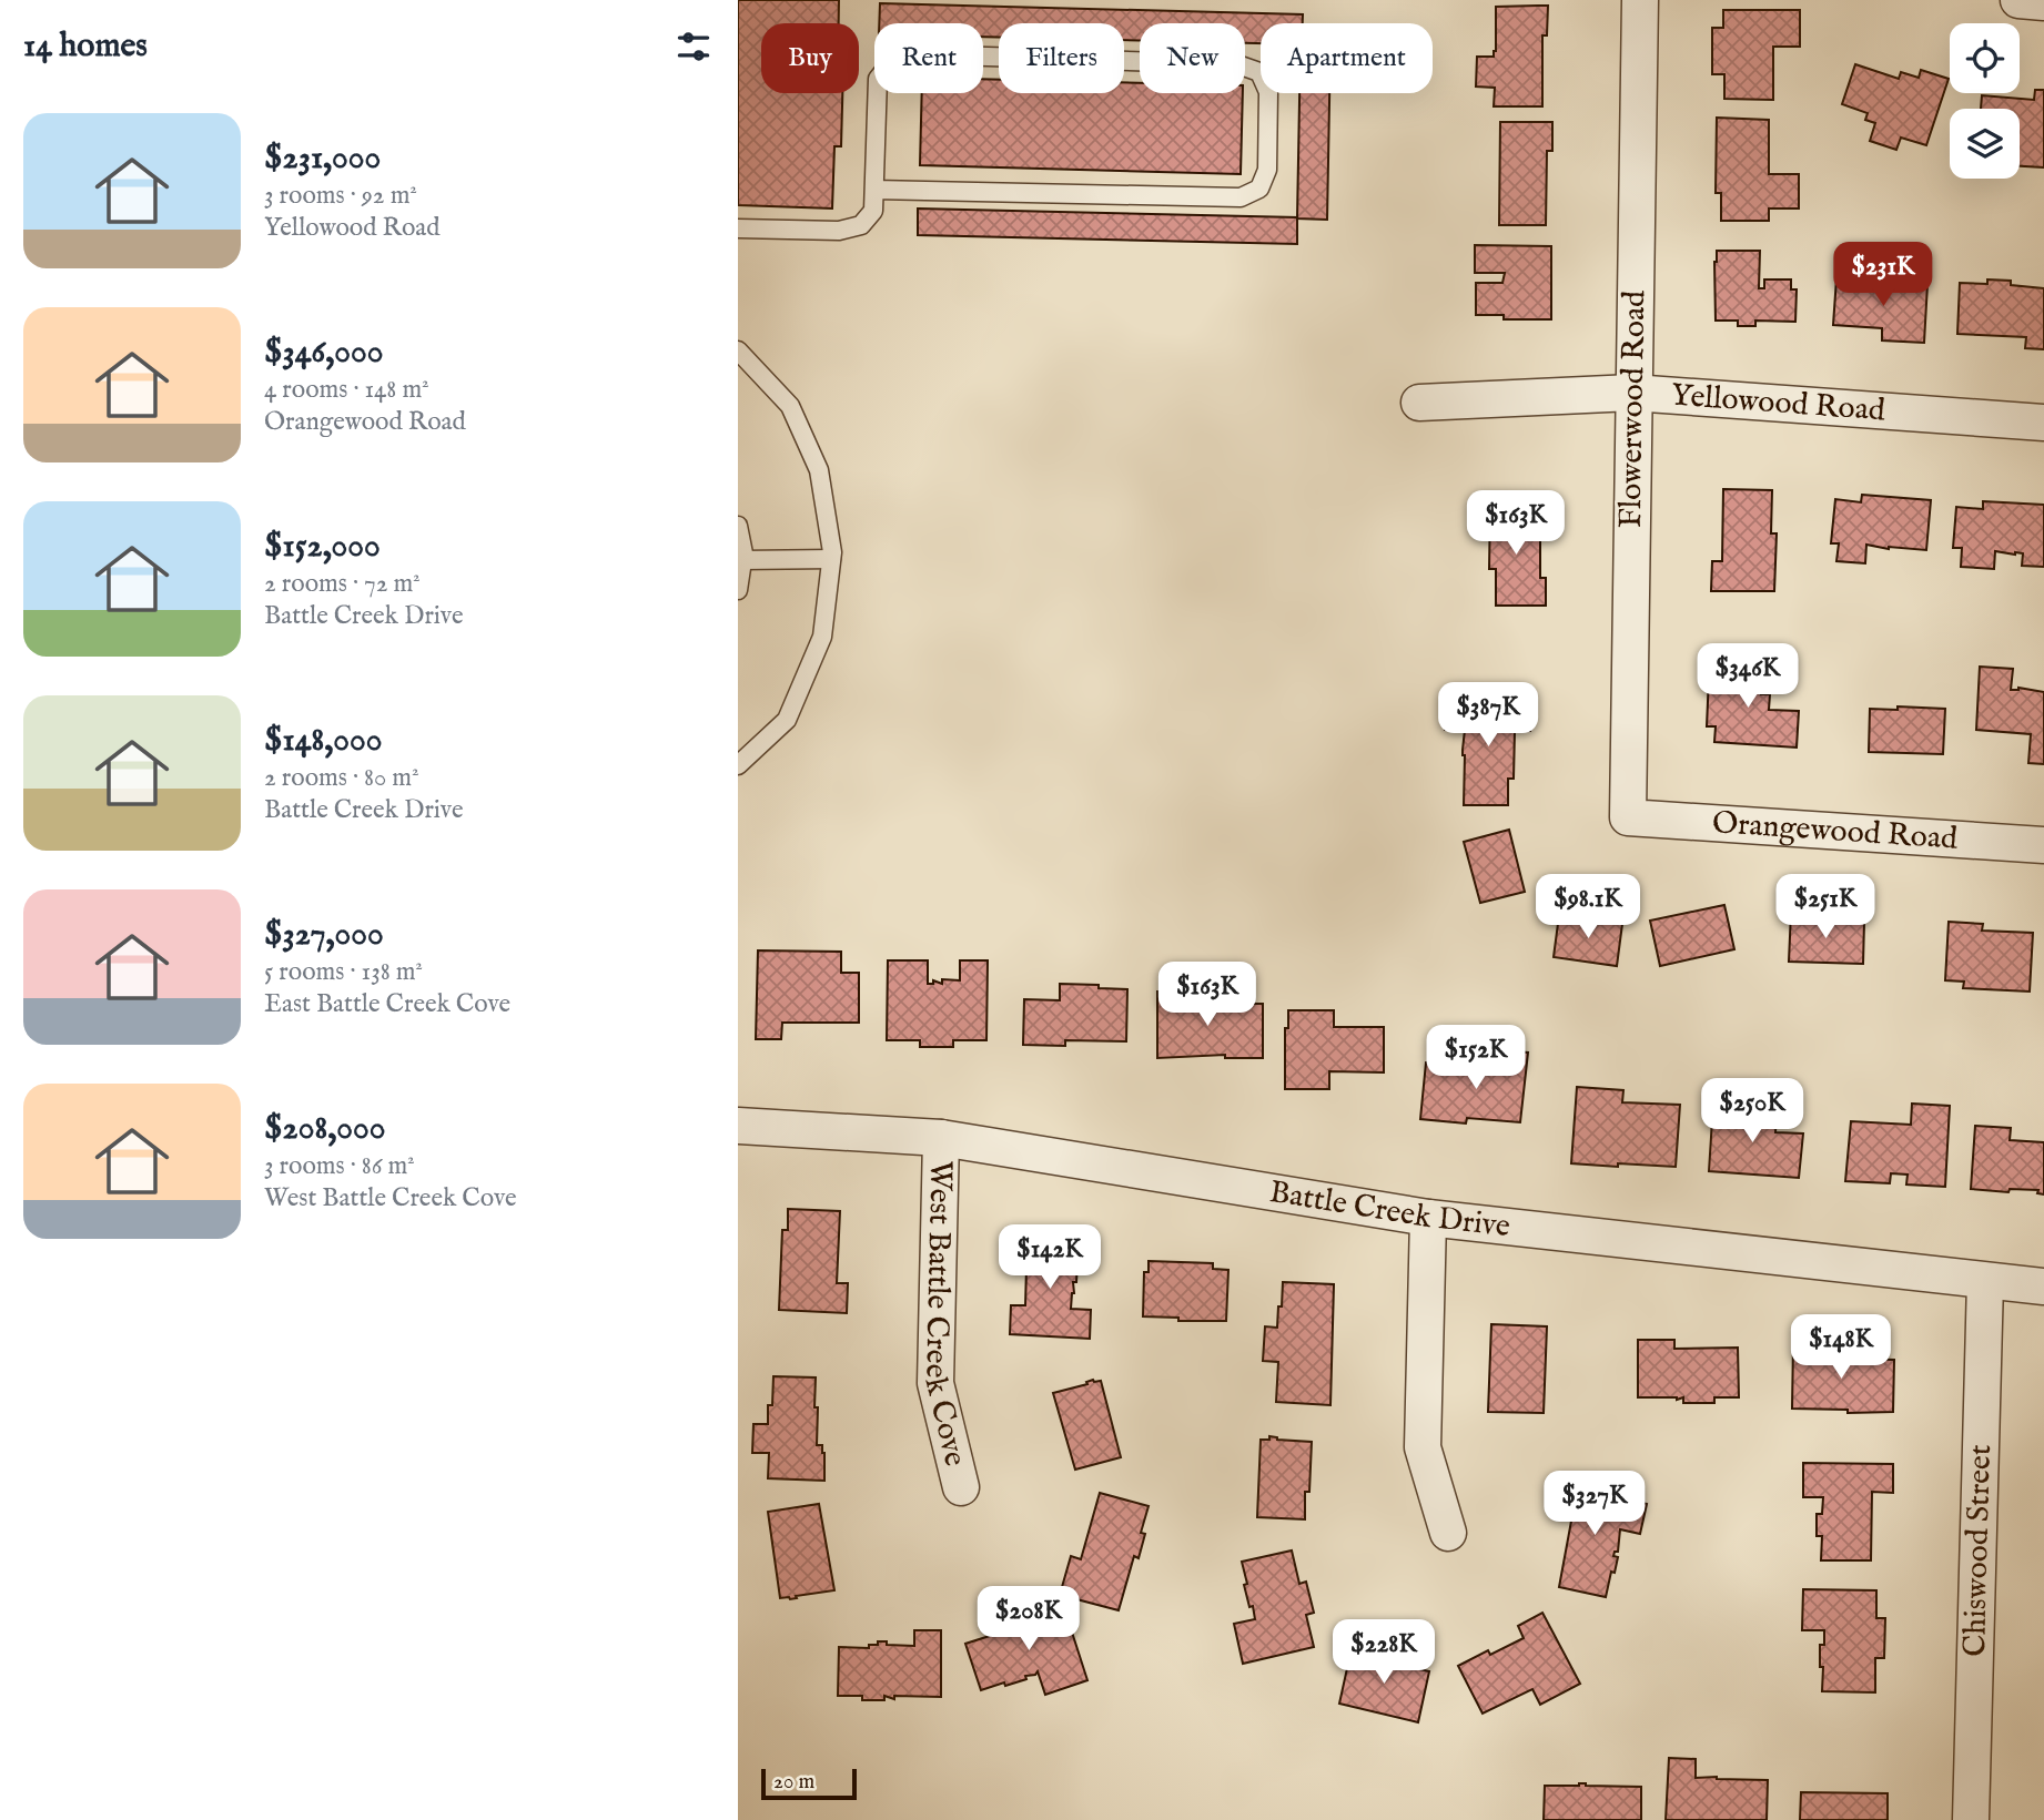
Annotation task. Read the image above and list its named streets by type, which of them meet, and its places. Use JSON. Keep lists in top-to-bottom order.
{
  "streets": {
    "street": [
      "Yellowood Road",
      "Flowerwood Road",
      "Orangewood Road",
      "Battle Creek Drive",
      "West Battle Creek Cove",
      "Chiswood Street"
    ]
  },
  "crossings": [
    ["Yellowood Road", "Flowerwood Road"],
    ["Flowerwood Road", "Orangewood Road"],
    ["Battle Creek Drive", "West Battle Creek Cove"],
    ["Battle Creek Drive", "Chiswood Street"]
  ],
  "scale_bar": "20 m",
  "page": {
    "heading": "14 homes",
    "chip": [
      "Buy",
      "Rent",
      "Filters",
      "New",
      "Apartment"
    ],
    "list": [
      {
        "name": "$231,000",
        "note": "3 rooms · 92 m² · Yellowood Road"
      },
      {
        "name": "$346,000",
        "note": "4 rooms · 148 m² · Orangewood Road"
      },
      {
        "name": "$152,000",
        "note": "2 rooms · 72 m² · Battle Creek Drive"
      },
      {
        "name": "$148,000",
        "note": "2 rooms · 80 m² · Battle Creek Drive"
      },
      {
        "name": "$327,000",
        "note": "5 rooms · 138 m² · East Battle Creek Cove"
      },
      {
        "name": "$208,000",
        "note": "3 rooms · 86 m² · West Battle Creek Cove"
      }
    ],
    "price": [
      "$231K",
      "$163K",
      "$346K",
      "$387K",
      "$98.1K",
      "$251K",
      "$163K",
      "$152K",
      "$250K",
      "$142K",
      "$148K",
      "$327K",
      "$208K",
      "$228K"
    ],
    "scale": "20 m"
  }
}
